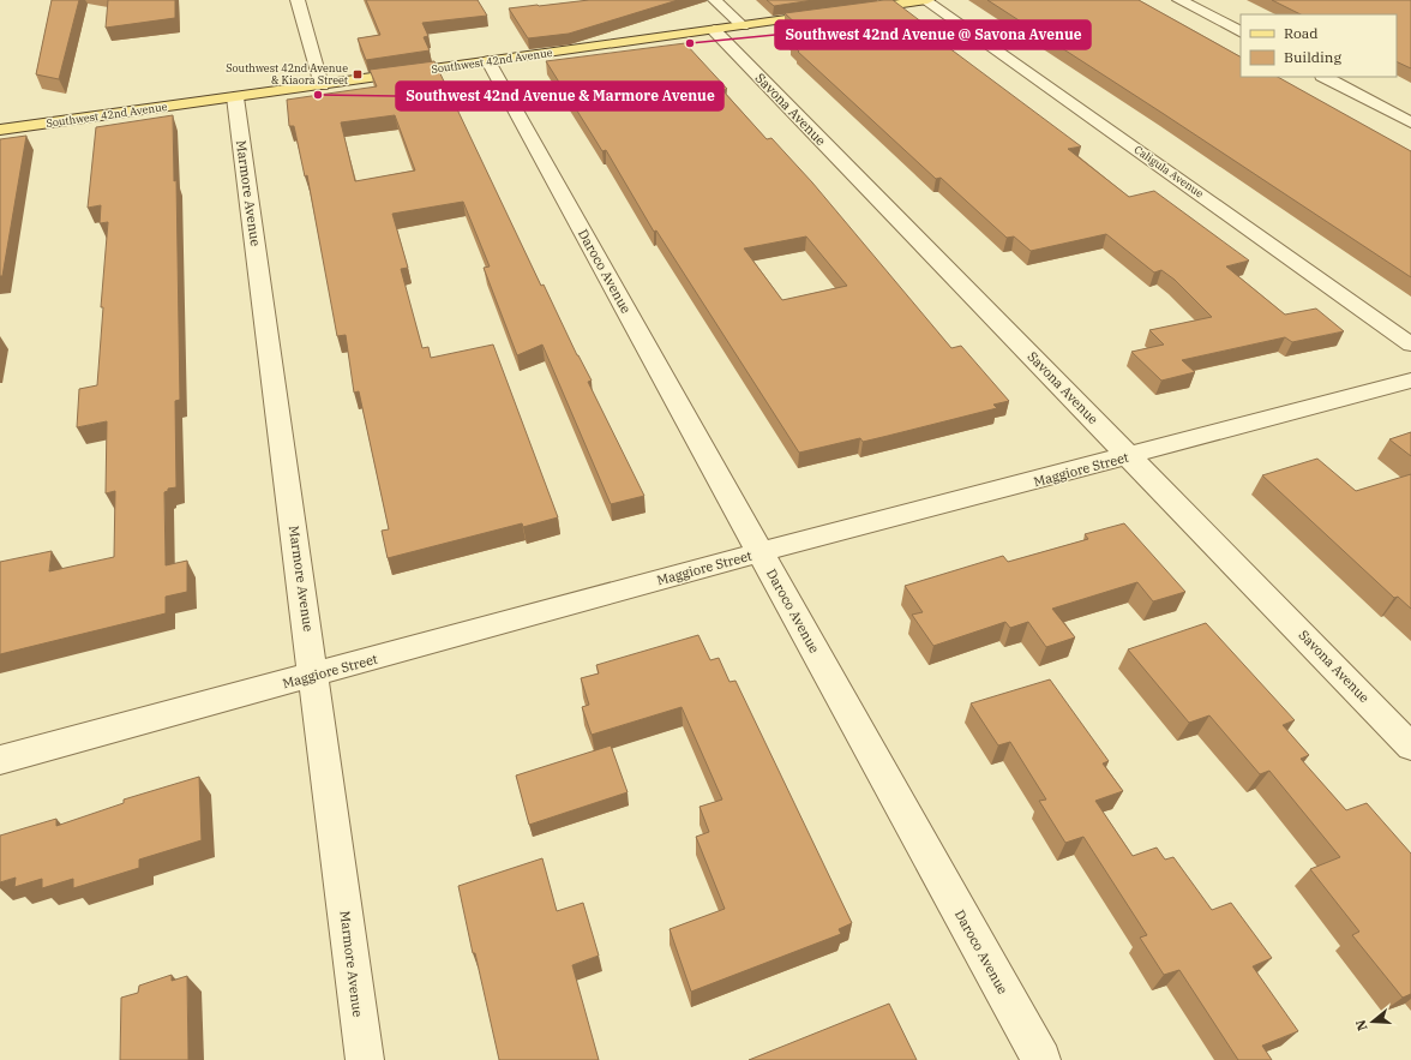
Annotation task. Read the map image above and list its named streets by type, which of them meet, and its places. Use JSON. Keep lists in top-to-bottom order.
{
  "streets": {
    "main road": ["Southwest 42nd Avenue"],
    "street": [
      "Savona Avenue",
      "Caligula Avenue",
      "Marmore Avenue",
      "Daroco Avenue",
      "Maggiore Street"
    ]
  },
  "crossings": [
    ["Southwest 42nd Avenue", "Savona Avenue"],
    ["Southwest 42nd Avenue", "Marmore Avenue"],
    ["Southwest 42nd Avenue", "Daroco Avenue"],
    ["Savona Avenue", "Maggiore Street"],
    ["Marmore Avenue", "Maggiore Street"],
    ["Daroco Avenue", "Maggiore Street"]
  ],
  "places": {
    "other": ["Southwest 42nd Avenue @ Savona Avenue", "Southwest 42nd Avenue & Marmore Avenue"],
    "transit": ["Southwest 42nd Avenue & Kiaora Street"]
  },
  "legend": ["Road", "Building"],
  "north": "left"
}
